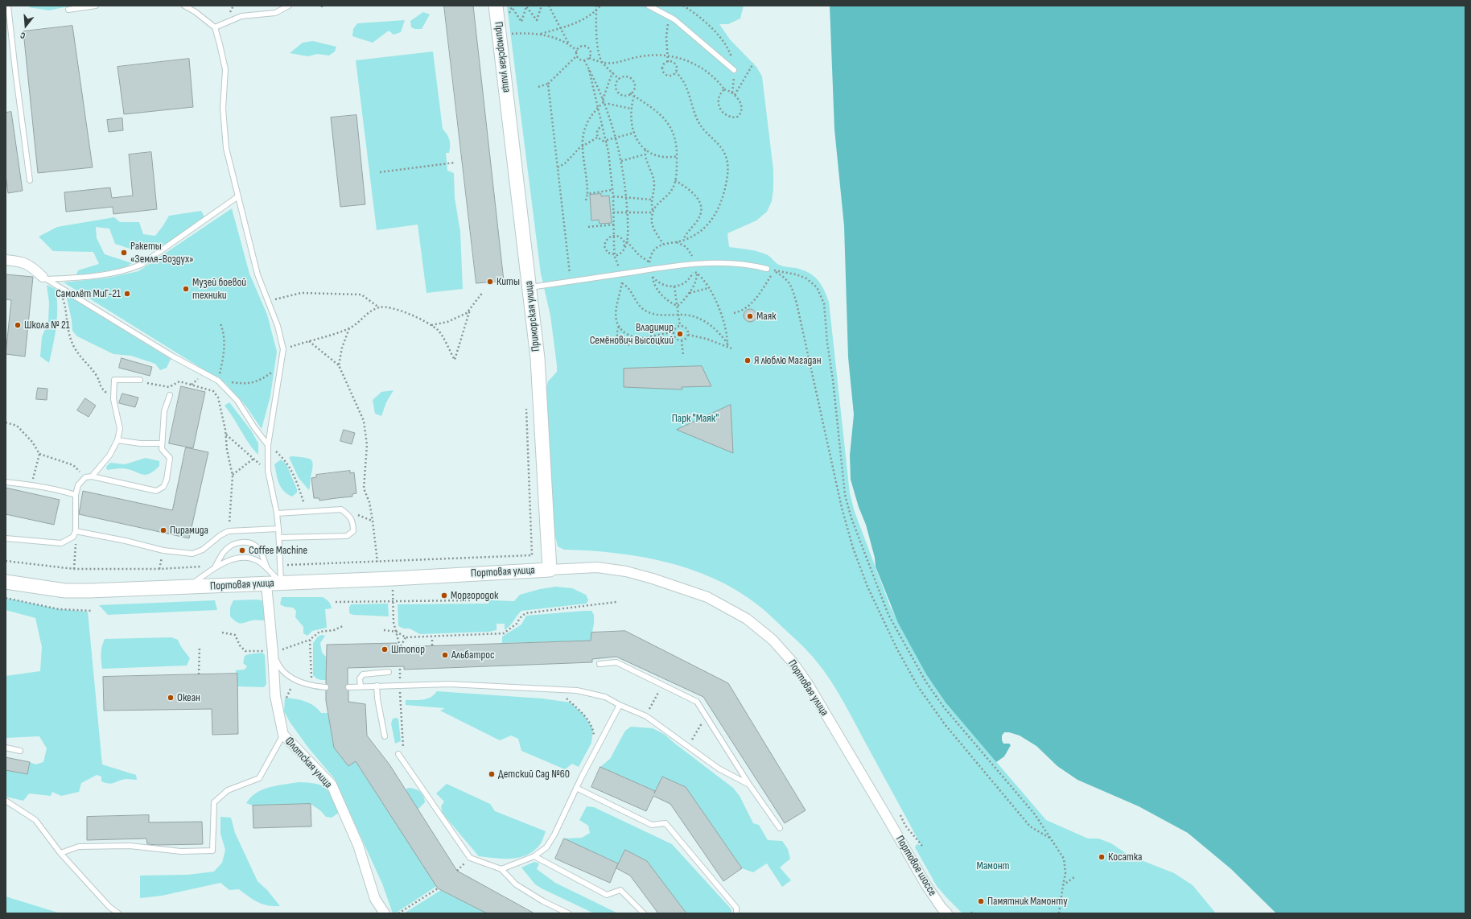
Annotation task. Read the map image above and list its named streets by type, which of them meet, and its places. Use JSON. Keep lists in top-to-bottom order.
{
  "streets": {
    "street": [
      "Приморская улица",
      "Портовая улица",
      "Флотская улица",
      "Портовое шоссе"
    ]
  },
  "crossings": [
    ["Приморская улица", "Портовая улица"],
    ["Портовая улица", "Флотская улица"],
    ["Портовая улица", "Портовое шоссе"]
  ],
  "parks": ["Парк \"Маяк\"", "Мамонт"],
  "places": [
    "Ракеты «Земля-Воздух»",
    "Киты",
    "Музей боевой техники",
    "Самолёт МиГ-21",
    "Маяк",
    "Школа № 21",
    "Владимир Семёнович Высоцкий",
    "Я люблю Магадан",
    "Пирамида",
    "Coffee Machine",
    "Моргородок",
    "Штопор",
    "Альбатрос",
    "Океан",
    "Детский Сад №60",
    "Косатка",
    "Памятник Мамонту"
  ],
  "north": "bottom"
}
